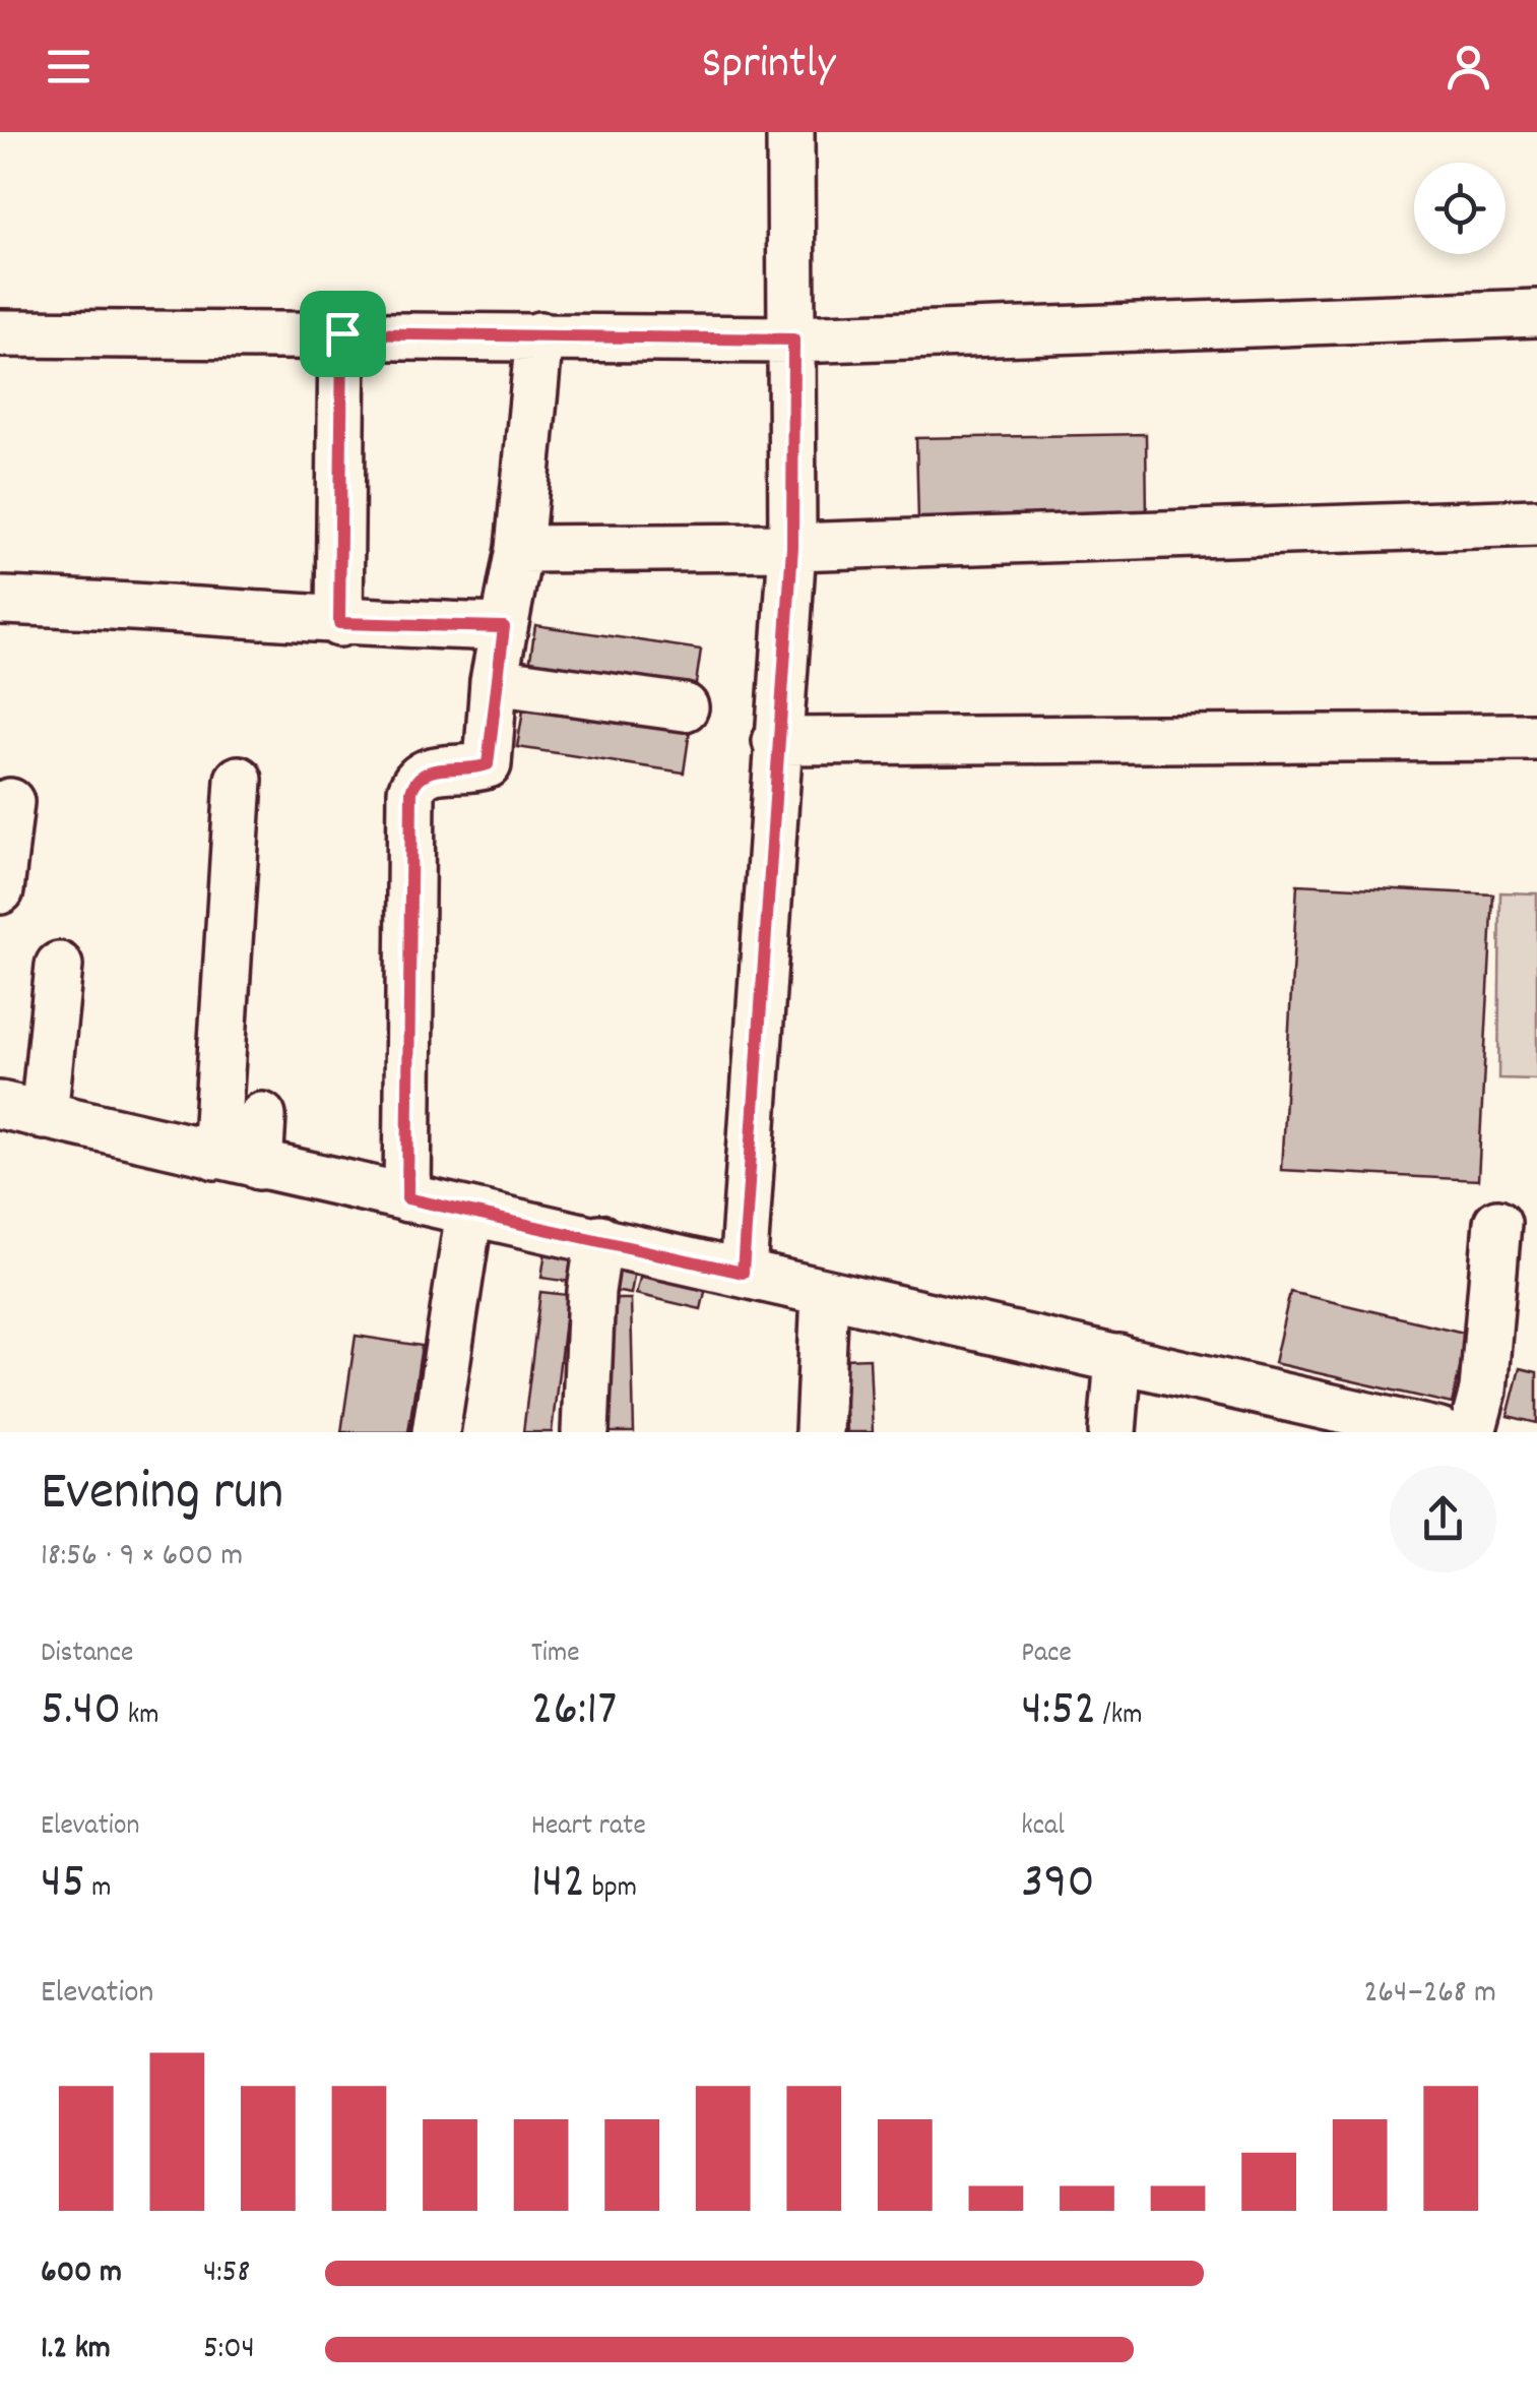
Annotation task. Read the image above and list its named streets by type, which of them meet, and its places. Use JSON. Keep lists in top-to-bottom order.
{
  "page": {
    "header": "Sprintly",
    "heading": ["Evening run", "18:56 · 9 × 600 m"],
    "stats": [
      ["Distance", "5.40 km"],
      ["Time", "26:17"],
      ["Pace", "4:52 /km"],
      ["Elevation", "45 m"],
      ["Heart rate", "142 bpm"],
      ["kcal", "390"]
    ],
    "chart": ["Elevation", "264–268 m"],
    "list": [
      {
        "name": "600 m",
        "note": "4:58"
      },
      {
        "name": "1.2 km",
        "note": "5:04"
      }
    ]
  }
}
